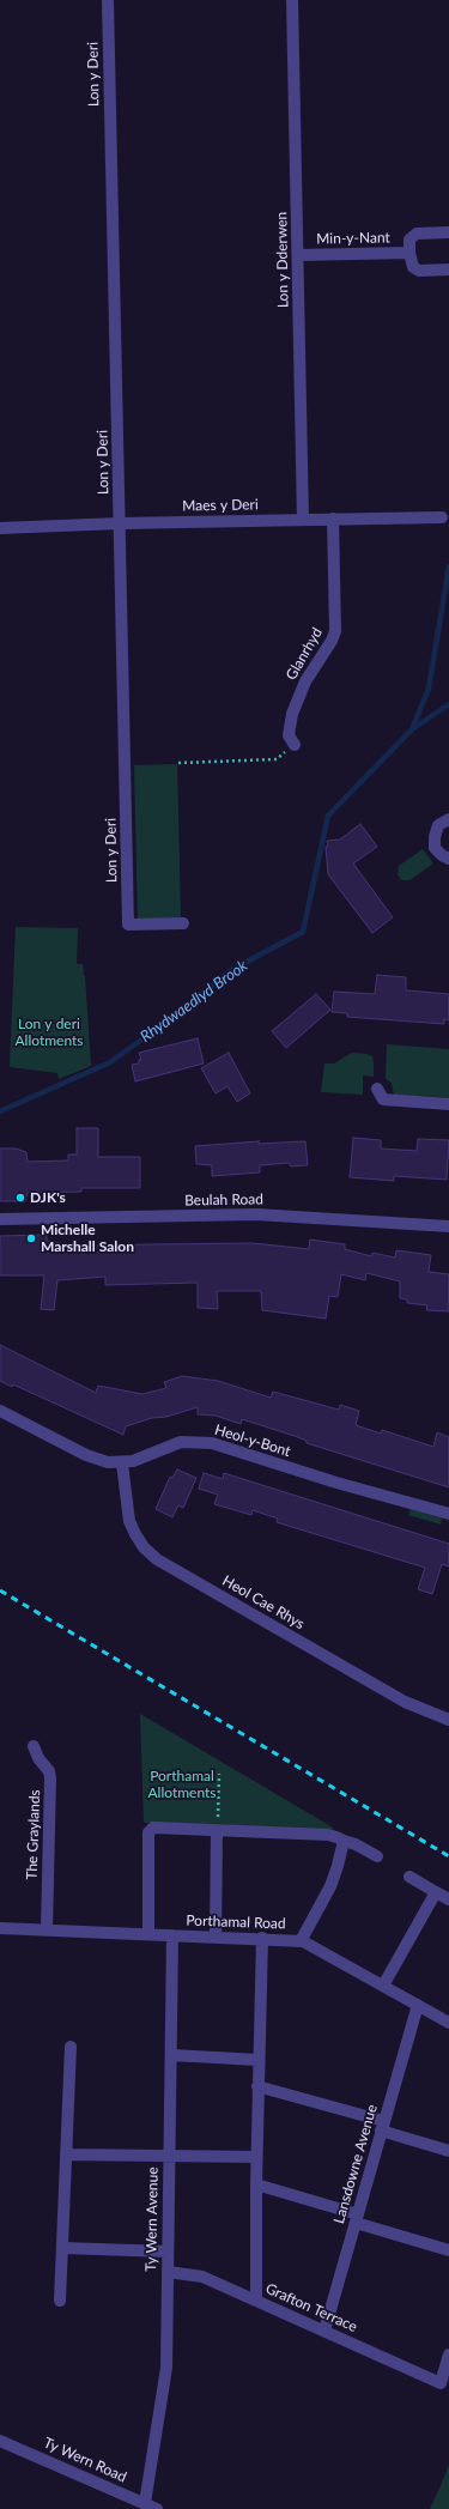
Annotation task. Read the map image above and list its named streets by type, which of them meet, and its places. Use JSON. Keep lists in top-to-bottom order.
{
  "streets": {
    "street": [
      "Lon y Deri",
      "Min-y-Nant",
      "Lon y Dderwen",
      "Maes y Deri",
      "Glanrhyd",
      "Beulah Road",
      "Heol-y-Bont",
      "Heol Cae Rhys",
      "The Graylands",
      "Porthamal Road",
      "Lansdowne Avenue",
      "Ty Wern Avenue",
      "Grafton Terrace",
      "Ty Wern Road"
    ]
  },
  "crossings": [
    ["Lon y Deri", "Maes y Deri"],
    ["Min-y-Nant", "Lon y Dderwen"],
    ["Lon y Dderwen", "Maes y Deri"],
    ["Maes y Deri", "Glanrhyd"],
    ["Heol-y-Bont", "Heol Cae Rhys"],
    ["The Graylands", "Porthamal Road"],
    ["Porthamal Road", "Lansdowne Avenue"],
    ["Porthamal Road", "Ty Wern Avenue"],
    ["Lansdowne Avenue", "Grafton Terrace"],
    ["Ty Wern Avenue", "Grafton Terrace"],
    ["Ty Wern Avenue", "Ty Wern Road"]
  ],
  "water": ["Rhydwaedlyd Brook"],
  "parks": ["Lon y deri Allotments", "Porthamal Allotments"],
  "places": ["DJK's", "Michelle Marshall Salon"]
}
